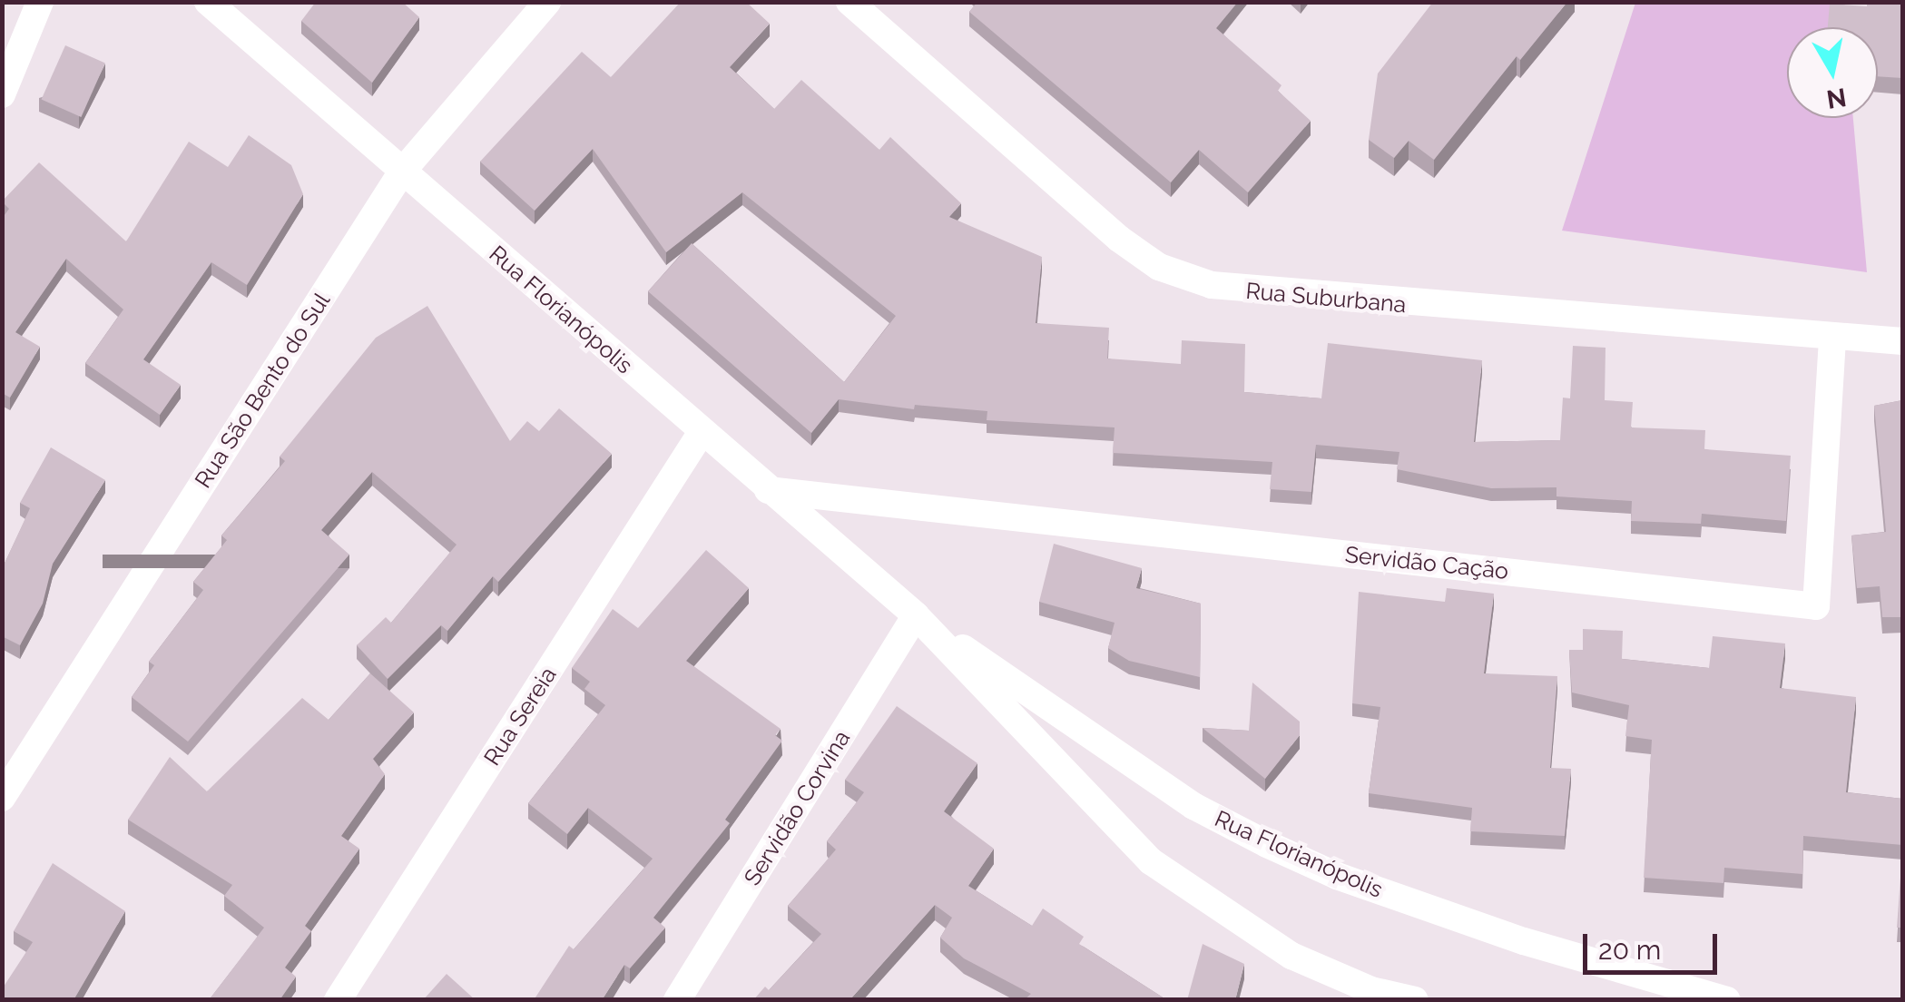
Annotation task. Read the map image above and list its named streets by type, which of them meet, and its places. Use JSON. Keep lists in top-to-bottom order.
{
  "streets": {
    "street": [
      "Rua Suburbana",
      "Rua Florianópolis",
      "Rua São Bento do Sul",
      "Servidão Cação",
      "Rua Sereia",
      "Servidão Corvina"
    ]
  },
  "crossings": [
    ["Rua Suburbana", "Servidão Cação"],
    ["Rua Florianópolis", "Rua São Bento do Sul"],
    ["Rua Florianópolis", "Servidão Cação"],
    ["Rua Florianópolis", "Rua Sereia"],
    ["Rua Florianópolis", "Servidão Corvina"]
  ],
  "scale_bar": "20 m",
  "north": "bottom"
}
